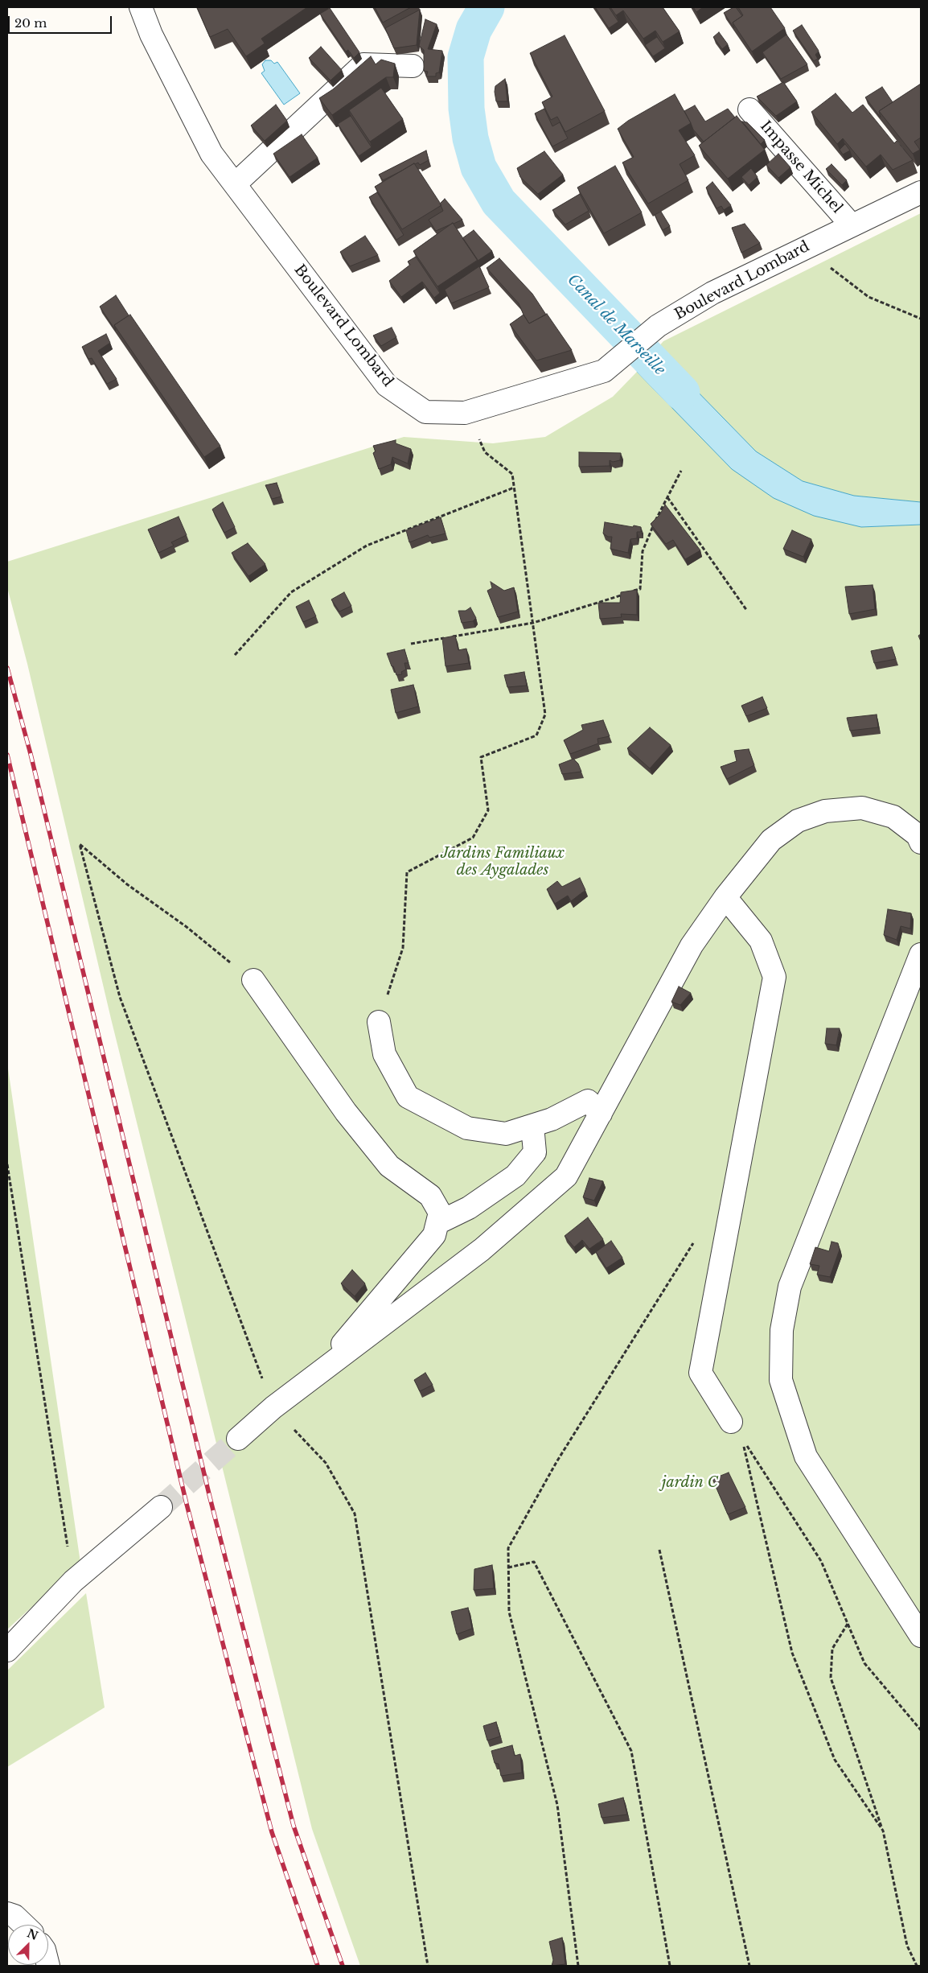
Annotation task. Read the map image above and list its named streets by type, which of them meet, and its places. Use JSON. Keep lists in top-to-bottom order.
{
  "streets": {
    "street": ["Impasse Michel", "Boulevard Lombard"]
  },
  "crossings": [
    ["Impasse Michel", "Boulevard Lombard"]
  ],
  "water": ["Canal de Marseille"],
  "parks": ["Jardins Familiaux des Aygalades", "jardin C"],
  "scale_bar": "20 m",
  "north": "top right"
}
